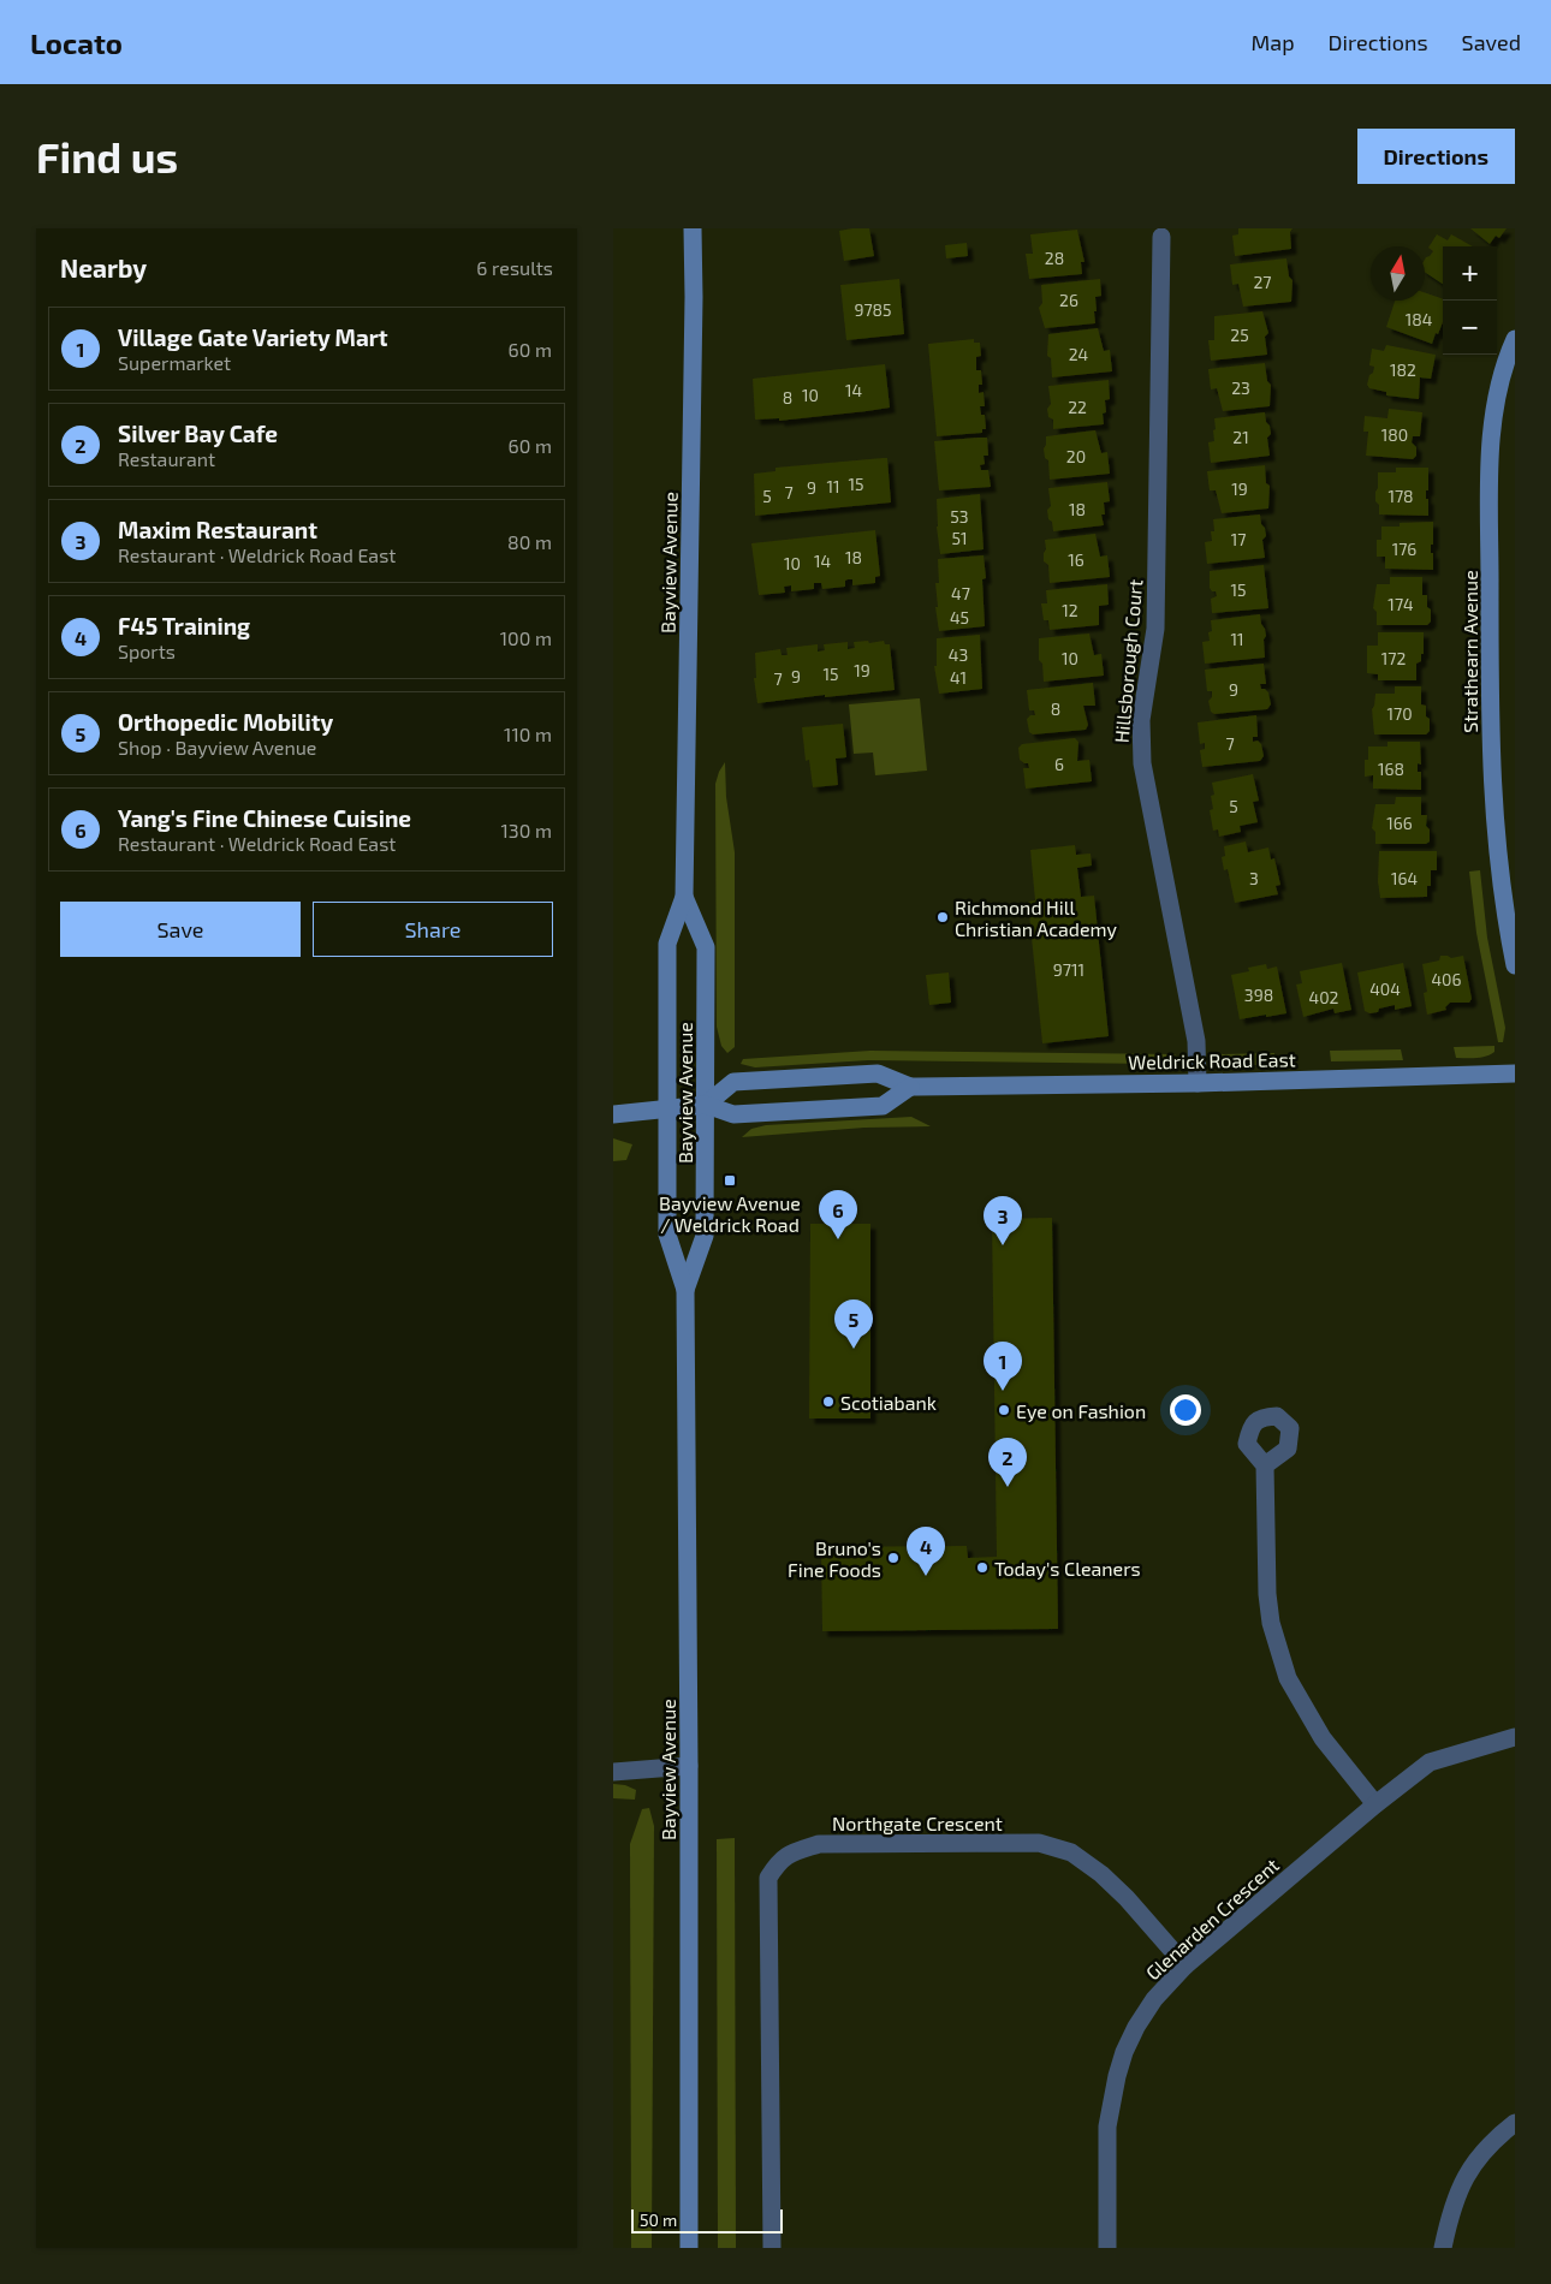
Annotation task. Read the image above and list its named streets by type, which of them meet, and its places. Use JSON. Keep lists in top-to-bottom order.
{
  "streets": {
    "main road": ["Bayview Avenue", "Strathearn Avenue", "Weldrick Road East"],
    "street": ["Hillsborough Court", "Northgate Crescent", "Glenarden Crescent"]
  },
  "crossings": [
    ["Bayview Avenue", "Weldrick Road East"],
    ["Hillsborough Court", "Weldrick Road East"],
    ["Northgate Crescent", "Glenarden Crescent"]
  ],
  "places": {
    "other": [
      "Richmond Hill Christian Academy",
      "Scotiabank",
      "Eye on Fashion",
      "Bruno's Fine Foods",
      "Today's Cleaners"
    ],
    "transit": ["Bayview Avenue / Weldrick Road"]
  },
  "house_numbers": [
    "28",
    "27",
    "26",
    "9785",
    "184",
    "25",
    "24",
    "182",
    "23",
    "14",
    "10",
    "8",
    "22",
    "180",
    "21",
    "20",
    "15",
    "11",
    "9",
    "19",
    "7",
    "5",
    "178",
    "18",
    "53",
    "51",
    "17",
    "176",
    "18",
    "16",
    "14",
    "10",
    "15",
    "47",
    "174",
    "12",
    "45",
    "11",
    "43",
    "10",
    "172",
    "19",
    "15",
    "9",
    "41",
    "7",
    "9",
    "8",
    "170",
    "7",
    "6",
    "168",
    "5",
    "166",
    "3",
    "164",
    "9711",
    "406",
    "404",
    "398",
    "402"
  ],
  "scale_bar": "50 m",
  "north": "top",
  "page": {
    "header": "Locato",
    "nav": ["Map", "Directions", "Saved"],
    "buttons": [
      "Directions",
      ["Save", "Share"]
    ],
    "title": "Find us",
    "heading": ["Nearby", "6 results"],
    "map_buttons": ["+", "−"],
    "list": [
      {
        "mark": "1",
        "name": "Village Gate Variety Mart",
        "note": "Supermarket",
        "value": "60 m"
      },
      {
        "mark": "2",
        "name": "Silver Bay Cafe",
        "note": "Restaurant",
        "value": "60 m"
      },
      {
        "mark": "3",
        "name": "Maxim Restaurant",
        "note": "Restaurant · Weldrick Road East",
        "value": "80 m"
      },
      {
        "mark": "4",
        "name": "F45 Training",
        "note": "Sports",
        "value": "100 m"
      },
      {
        "mark": "5",
        "name": "Orthopedic Mobility",
        "note": "Shop · Bayview Avenue",
        "value": "110 m"
      },
      {
        "mark": "6",
        "name": "Yang's Fine Chinese Cuisine",
        "note": "Restaurant · Weldrick Road East",
        "value": "130 m"
      }
    ],
    "pins": [
      "6",
      "3",
      "5",
      "1",
      "2",
      "4"
    ],
    "scale": "50 m"
  }
}
